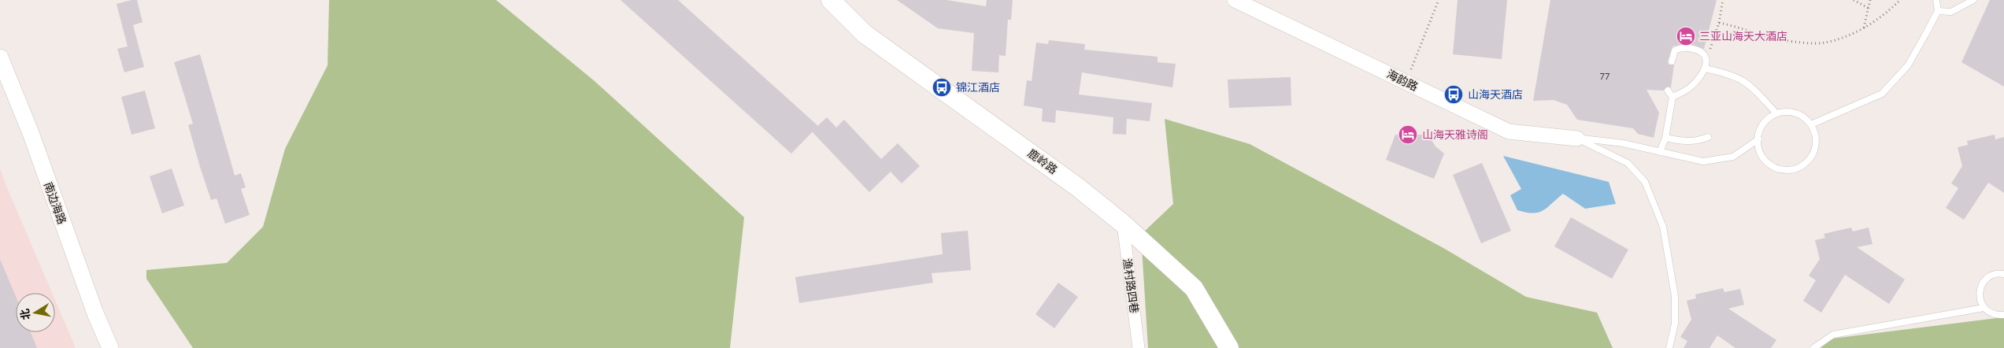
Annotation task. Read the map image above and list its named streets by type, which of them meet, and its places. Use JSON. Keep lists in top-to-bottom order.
{
  "streets": {
    "main road": ["鹿岭路", "南边海路"],
    "street": ["海韵路", "渔村路四巷"]
  },
  "crossings": [
    ["鹿岭路", "渔村路四巷"]
  ],
  "places": {
    "hotel": ["三亚山海天大酒店", "山海天雅诗阁"],
    "bus stop": ["锦江酒店", "山海天酒店"]
  },
  "house_numbers": ["77"],
  "north": "left"
}
